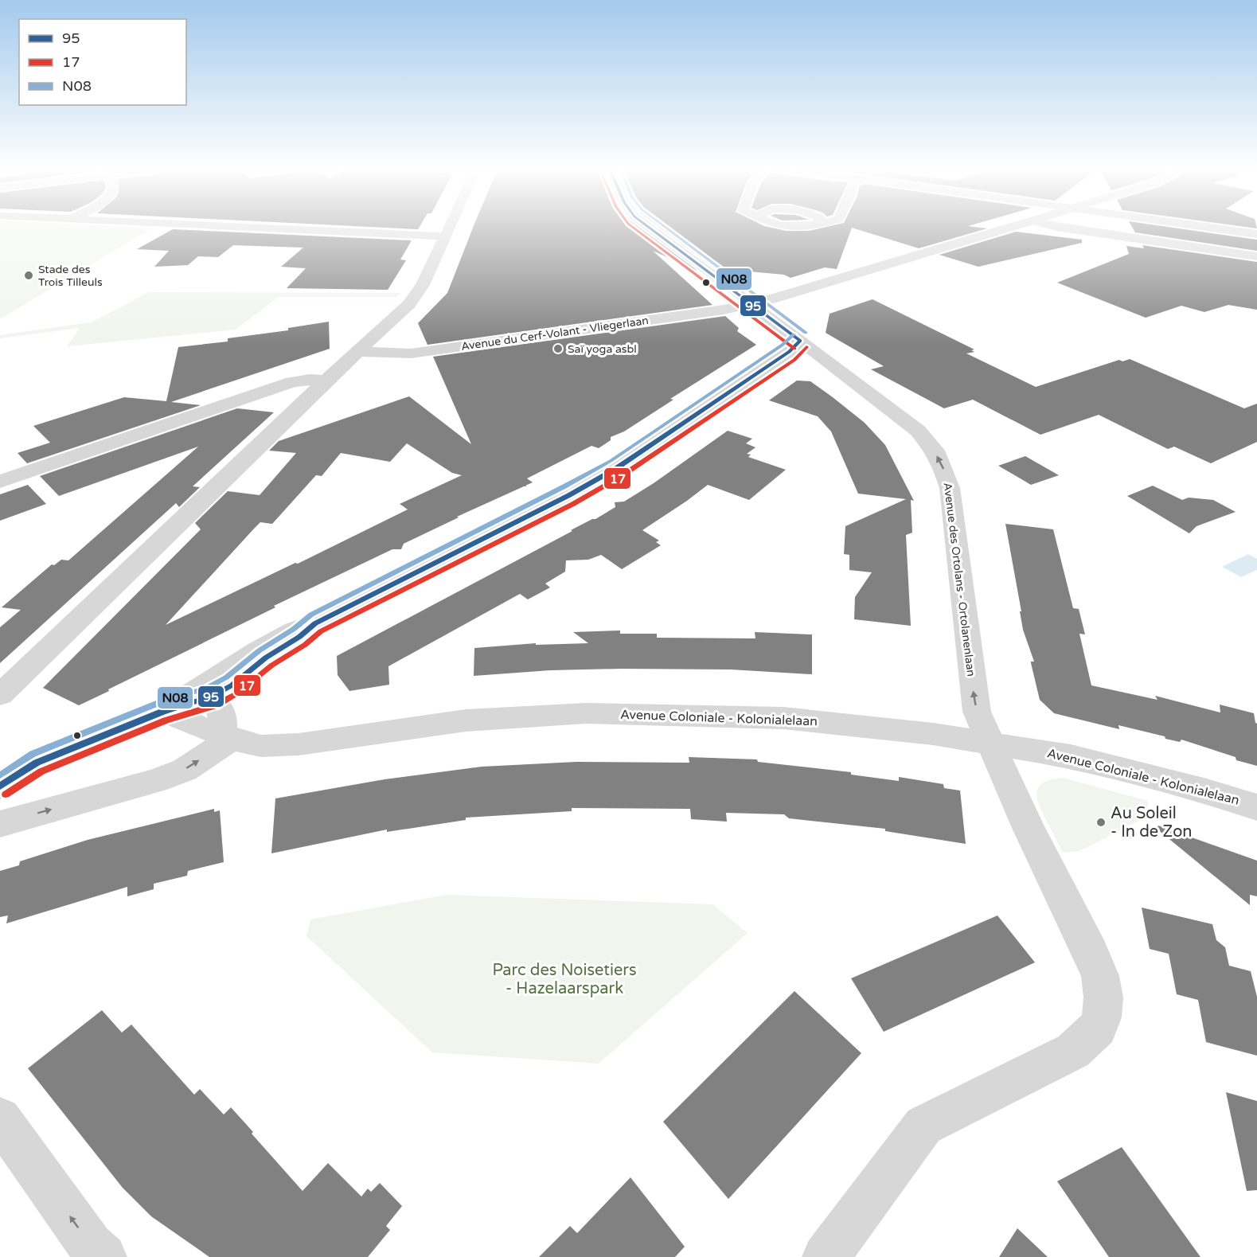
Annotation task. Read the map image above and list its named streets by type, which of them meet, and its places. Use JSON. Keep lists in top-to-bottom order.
{
  "streets": {
    "street": ["Avenue du Cerf-Volant - Vliegerlaan", "Avenue des Ortolans - Ortolanenlaan", "Avenue Coloniale - Kolonialelaan"]
  },
  "crossings": [
    ["Avenue du Cerf-Volant - Vliegerlaan", "Avenue des Ortolans - Ortolanenlaan"],
    ["Avenue des Ortolans - Ortolanenlaan", "Avenue Coloniale - Kolonialelaan"]
  ],
  "parks": ["Parc des Noisetiers - Hazelaarspark"],
  "places": ["Stade des Trois Tilleuls", "Saï yoga asbl", "Au Soleil - In de Zon"],
  "lines": ["transit line 95", "transit line 17", "transit line N08"],
  "legend": ["95", "17", "N08"]
}
